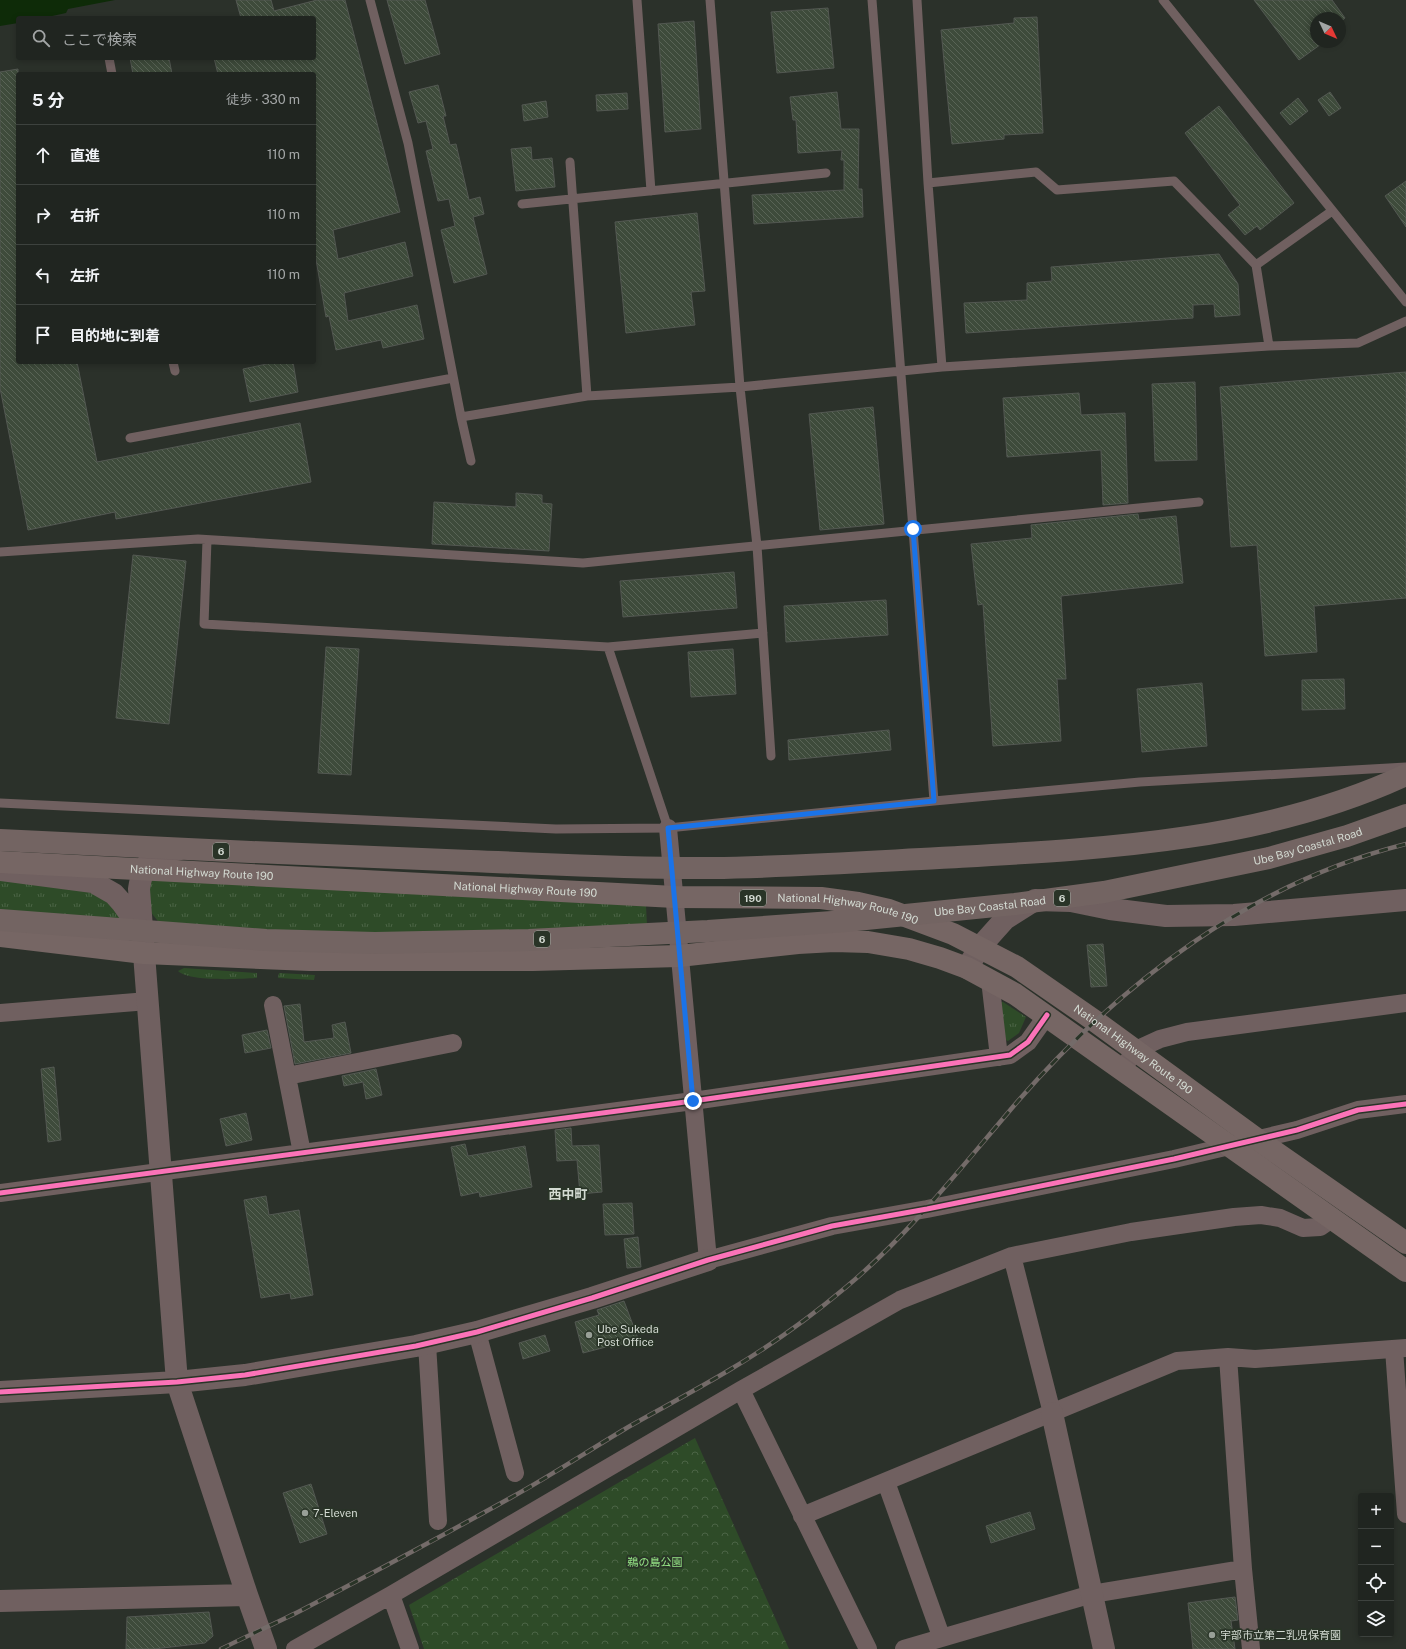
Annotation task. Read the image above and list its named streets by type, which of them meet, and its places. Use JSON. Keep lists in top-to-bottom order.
{
  "streets": {
    "highway": [
      "Ube Bay Coastal Road",
      "6",
      "National Highway Route 190",
      "190"
    ]
  },
  "crossings": [
    ["Ube Bay Coastal Road", "6"]
  ],
  "districts": ["西中町"],
  "parks": ["鵜の島公園"],
  "places": ["Ube Sukeda Post Office", "7-Eleven", "宇部市立第二乳児保育園"],
  "north": "bottom right",
  "page": {
    "search": "ここで検索",
    "heading": ["5 分", "徒歩 · 330 m"],
    "list": [
      ["直進", "110 m"],
      ["右折", "110 m"],
      ["左折", "110 m"],
      "目的地に到着"
    ],
    "map_buttons": ["+", "−"]
  }
}
